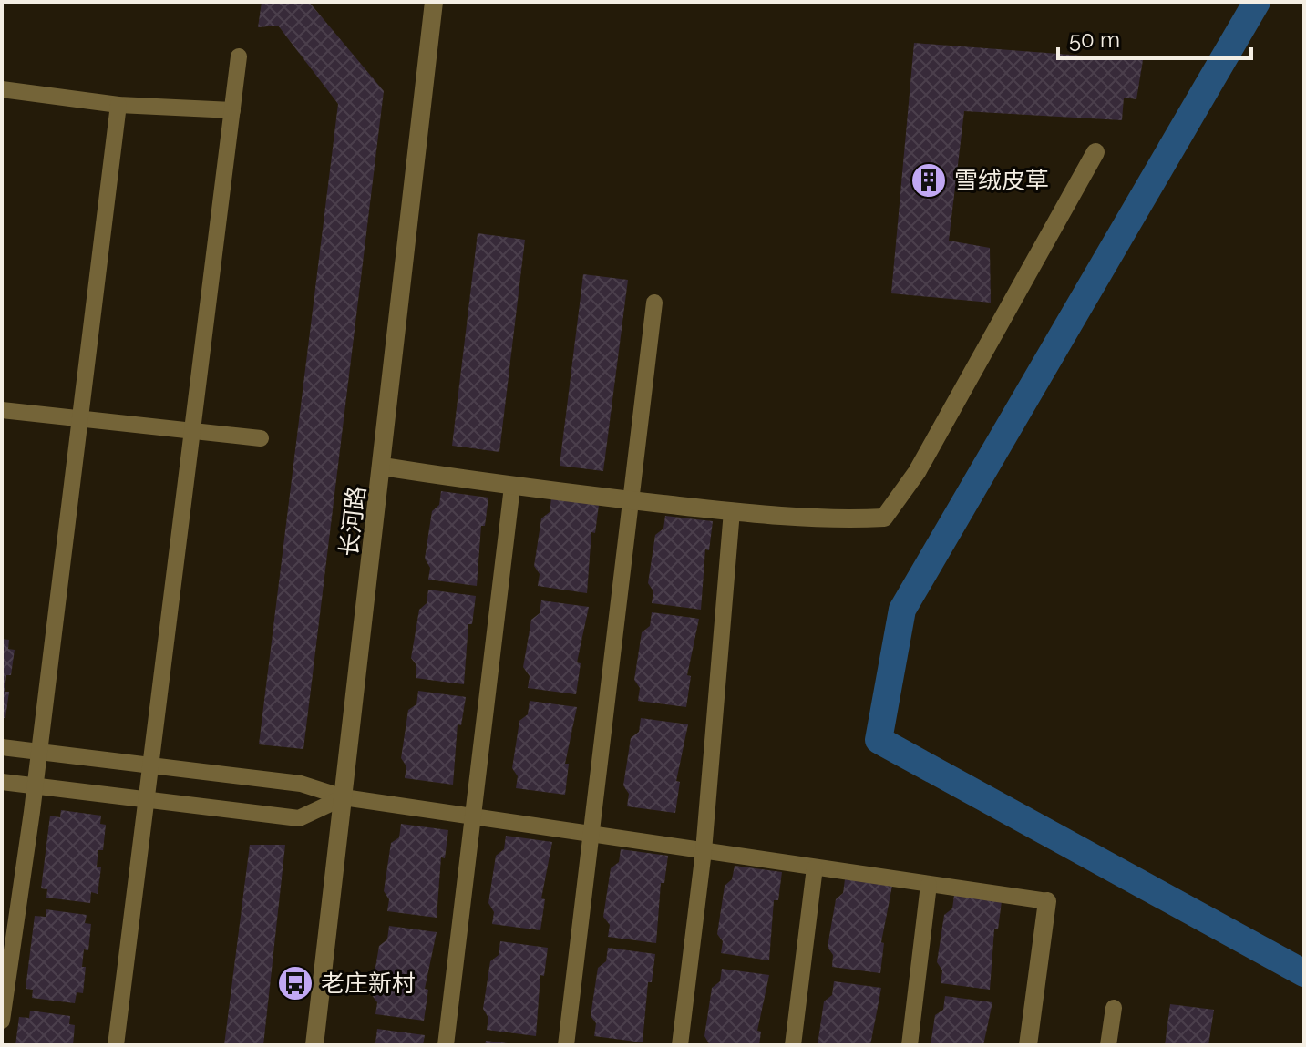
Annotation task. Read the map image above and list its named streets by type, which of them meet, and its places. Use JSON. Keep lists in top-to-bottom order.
{
  "streets": {
    "street": ["长河路"]
  },
  "places": {
    "building": ["雪绒皮草"],
    "bus stop": ["老庄新村"]
  },
  "scale_bar": "50 m"
}
